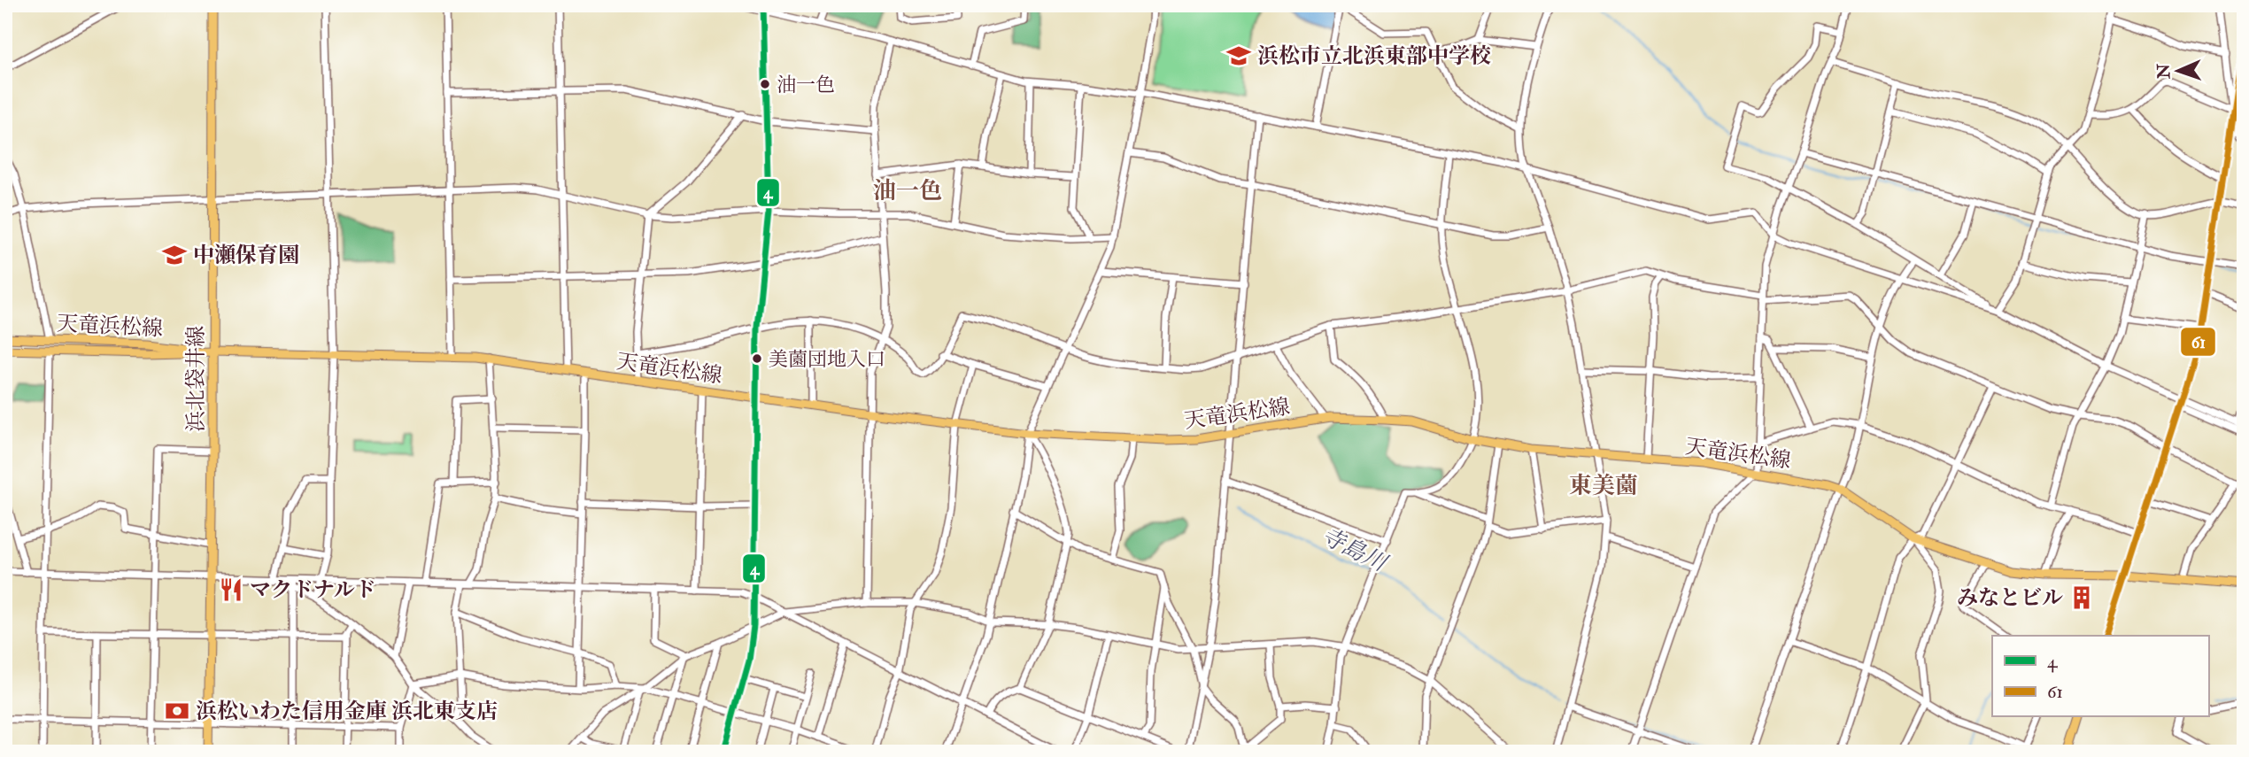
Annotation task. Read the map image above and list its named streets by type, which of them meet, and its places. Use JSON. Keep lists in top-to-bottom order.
{
  "streets": {
    "main road": ["天竜浜松線", "浜北袋井線"]
  },
  "crossings": [
    ["天竜浜松線", "浜北袋井線"]
  ],
  "districts": ["油一色", "東美薗"],
  "water": ["寺島川"],
  "places": {
    "school or university": ["浜松市立北浜東部中学校", "中瀬保育園"],
    "other": ["油一色", "美薗団地入口"],
    "restaurant": ["マクドナルド"],
    "building": ["みなとビル"],
    "bank": ["浜松いわた信用金庫 浜北東支店"]
  },
  "lines": ["transit line 4", "transit line 61"],
  "legend": ["4", "61"],
  "north": "left"
}
